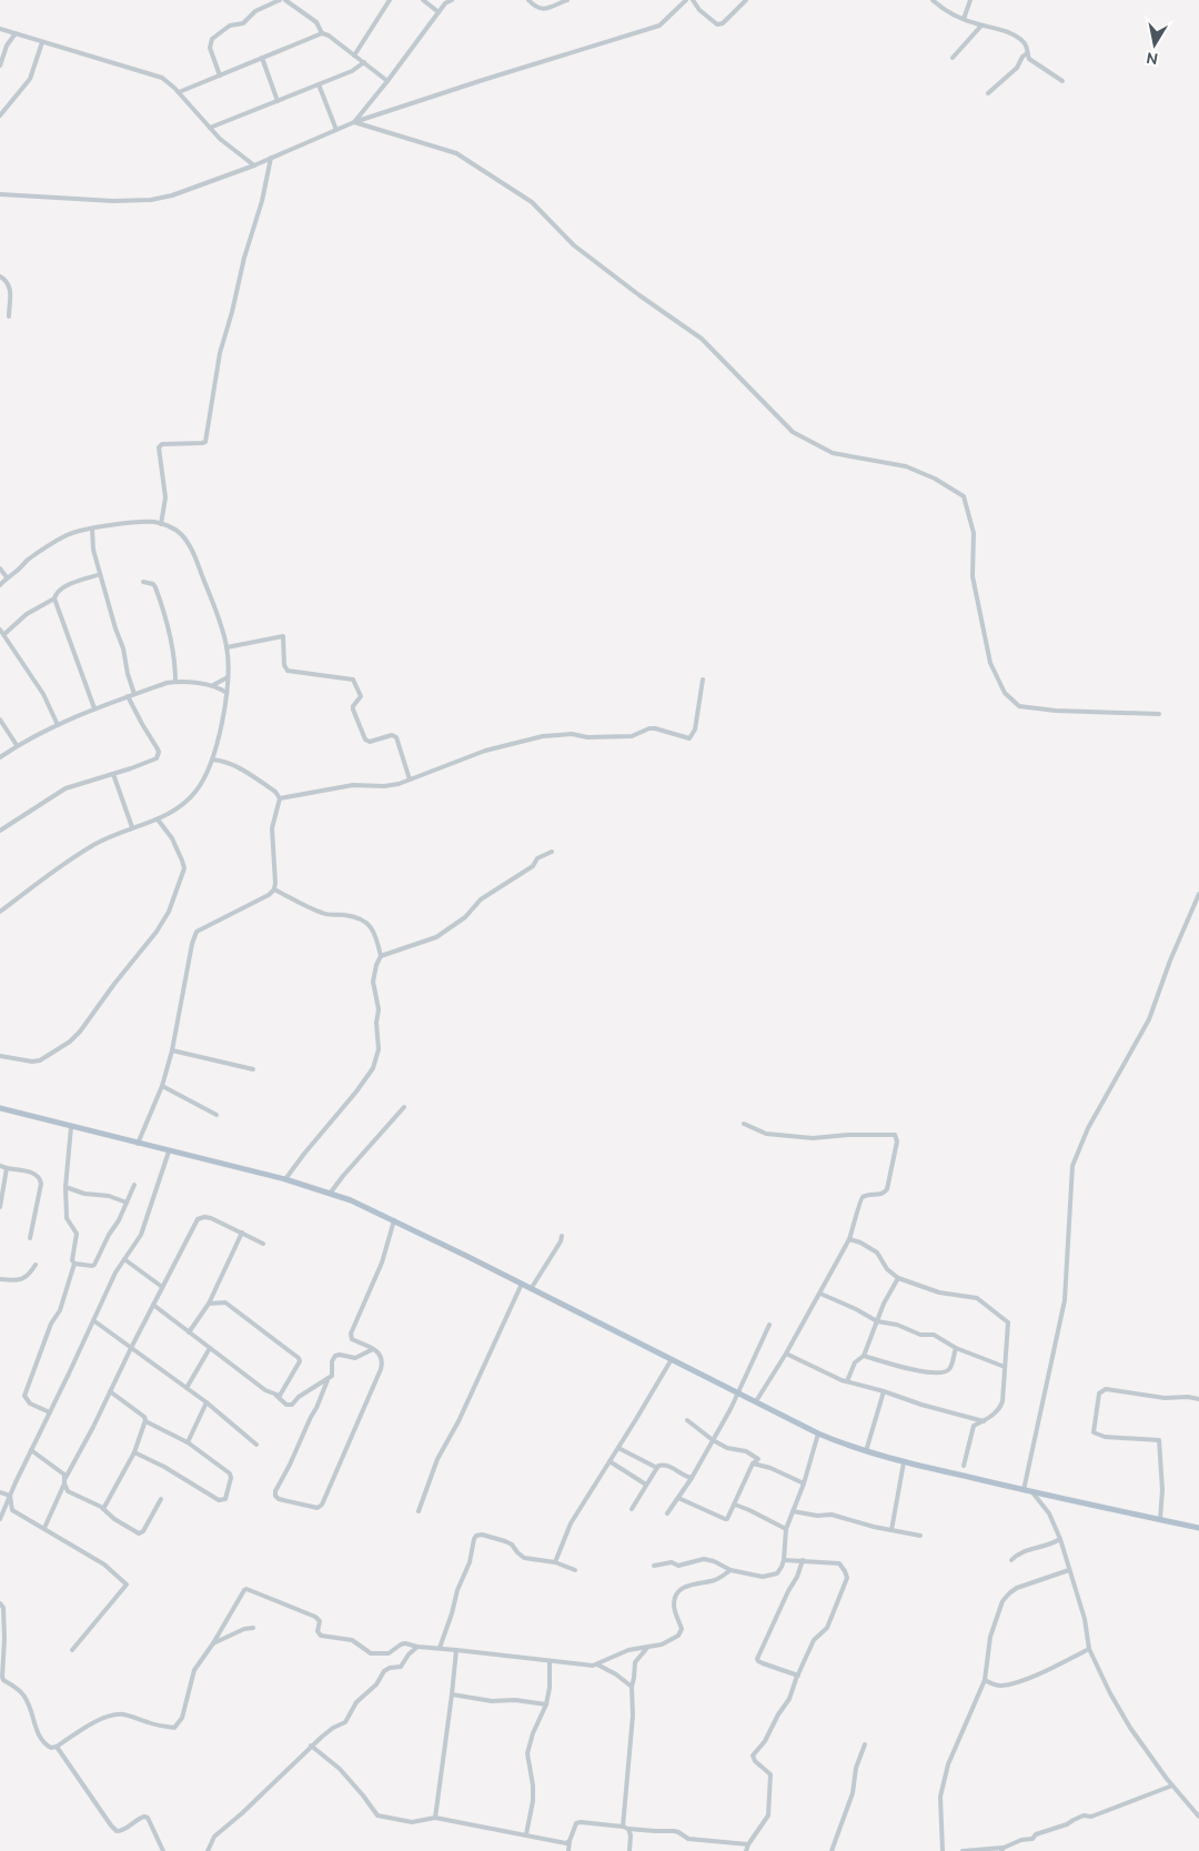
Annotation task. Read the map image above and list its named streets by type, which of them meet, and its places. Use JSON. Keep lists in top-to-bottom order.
{
  "north": "bottom"
}
